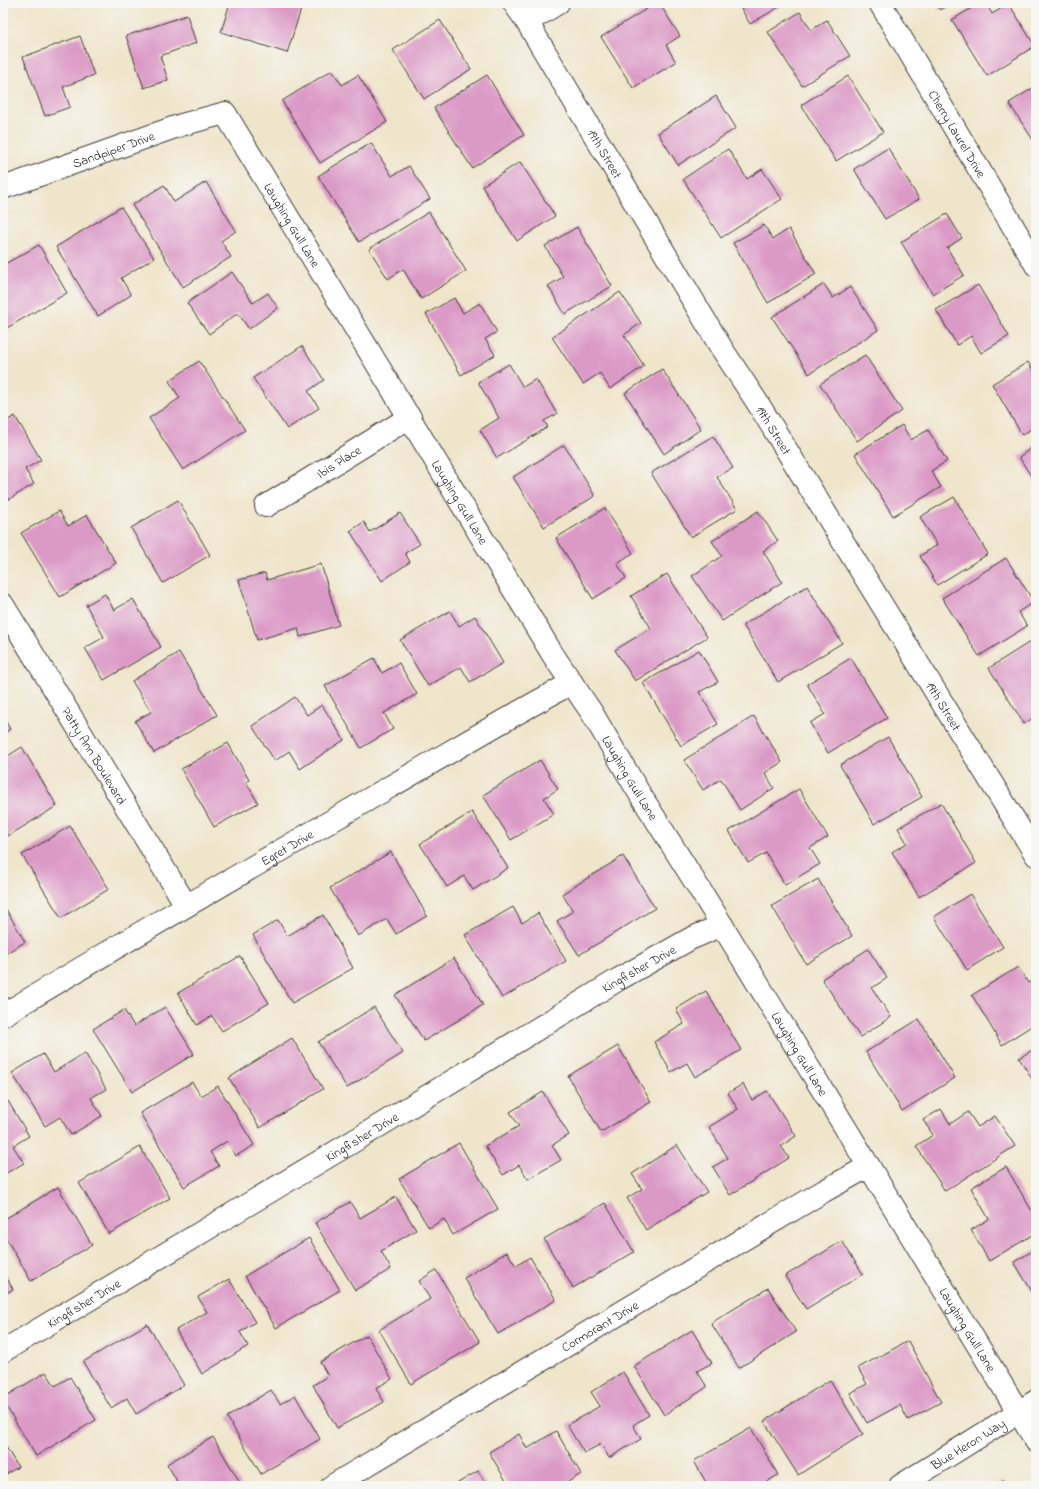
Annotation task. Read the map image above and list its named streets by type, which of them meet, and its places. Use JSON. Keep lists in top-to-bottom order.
{
  "streets": {
    "street": [
      "Cherry Laurel Drive",
      "Sandpiper Drive",
      "19th Street",
      "Laughing Gull Lane",
      "Ibis Place",
      "Patty Ann Boulevard",
      "Egret Drive",
      "Kingfisher Drive",
      "Cormorant Drive",
      "Blue Heron Way"
    ]
  },
  "crossings": [
    ["Sandpiper Drive", "Laughing Gull Lane"],
    ["Laughing Gull Lane", "Ibis Place"],
    ["Laughing Gull Lane", "Egret Drive"],
    ["Laughing Gull Lane", "Kingfisher Drive"],
    ["Laughing Gull Lane", "Cormorant Drive"],
    ["Laughing Gull Lane", "Blue Heron Way"],
    ["Patty Ann Boulevard", "Egret Drive"]
  ]
}
